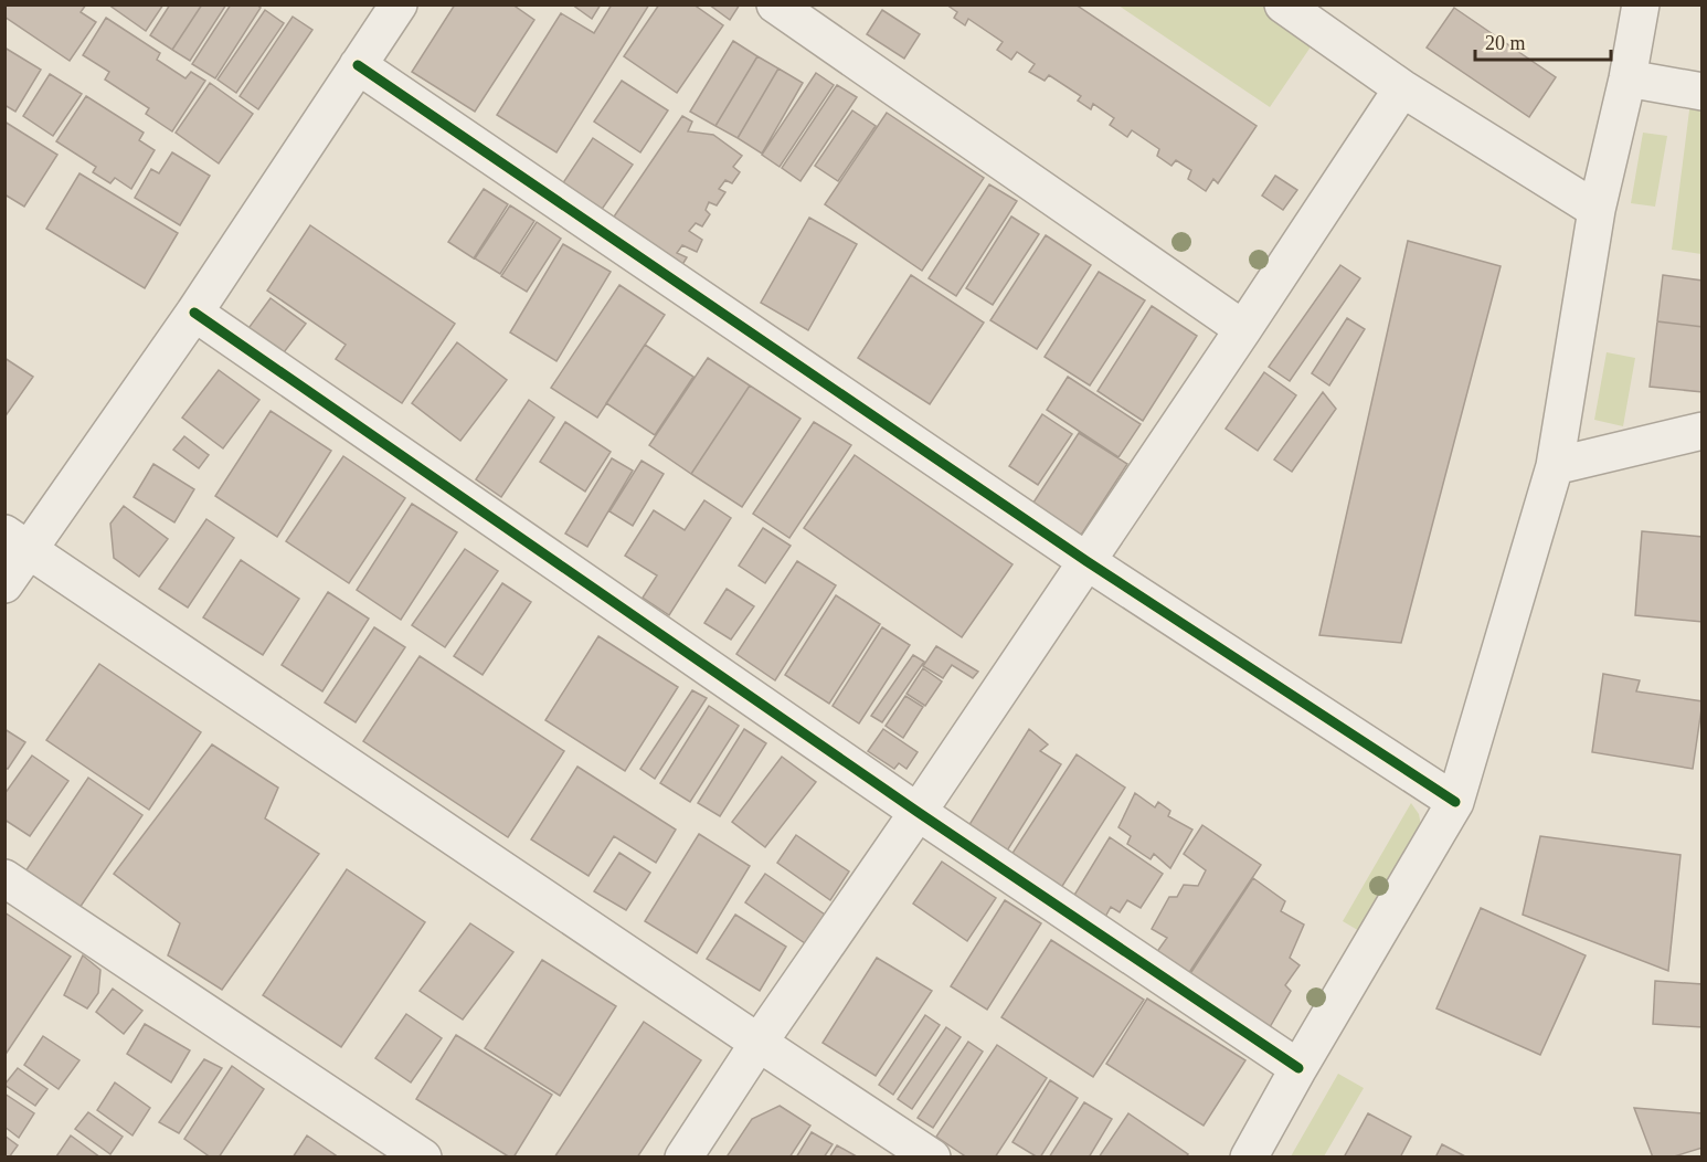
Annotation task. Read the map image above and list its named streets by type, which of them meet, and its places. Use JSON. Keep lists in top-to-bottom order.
{
  "scale_bar": "20 m"
}
